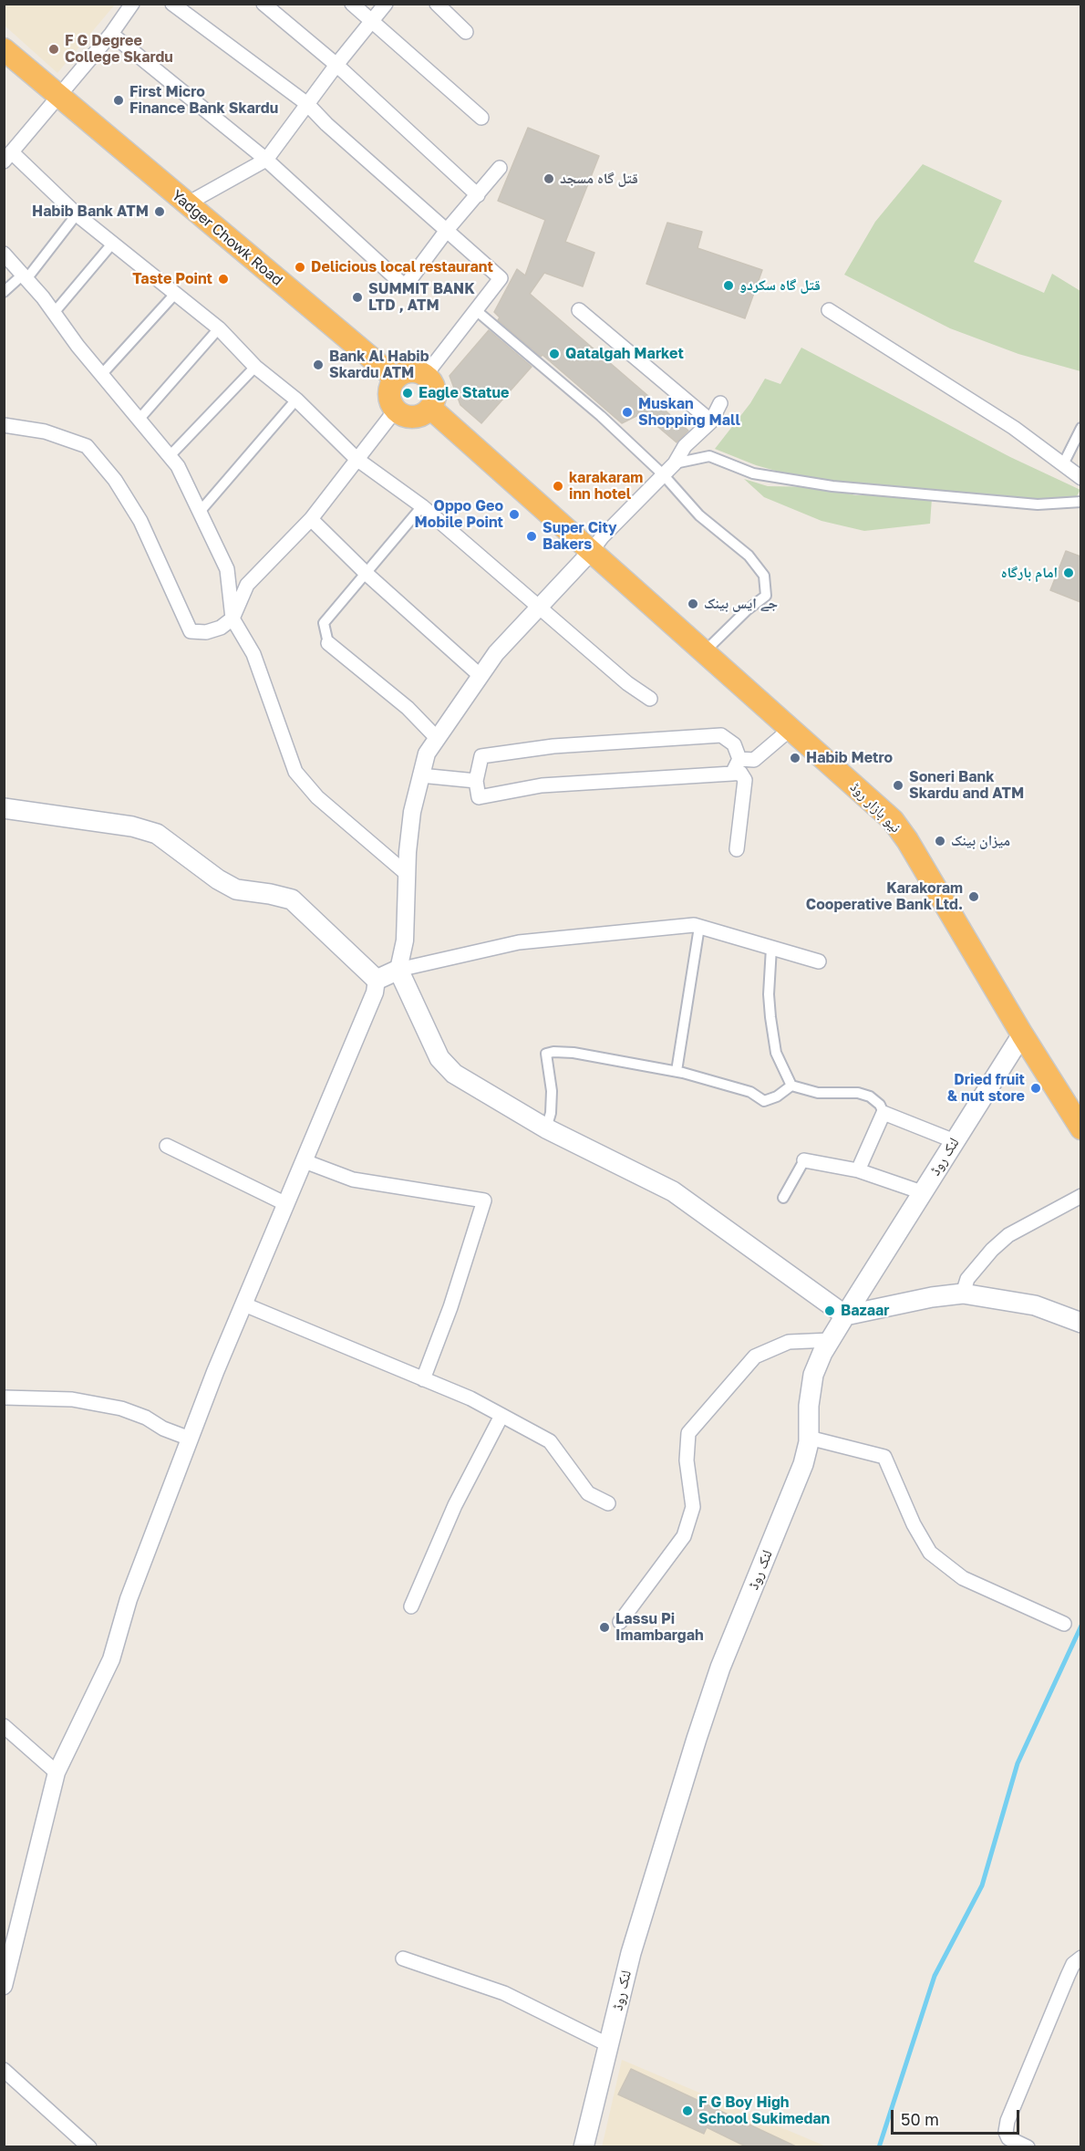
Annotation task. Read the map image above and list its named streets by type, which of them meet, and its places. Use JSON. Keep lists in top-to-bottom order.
{
  "streets": {
    "highway": ["Yadger Chowk Road", "نیو بازار روڈ"],
    "main road": ["لنک روڈ"]
  },
  "crossings": [
    ["نیو بازار روڈ", "لنک روڈ"]
  ],
  "places": [
    "F G Degree College Skardu",
    "First Micro Finance Bank Skardu",
    "قتل گاہ مسجد",
    "Habib Bank ATM",
    "Delicious local restaurant",
    "Taste Point",
    "قتل گاہ سکردو",
    "SUMMIT BANK LTD , ATM",
    "Qatalgah Market",
    "Bank Al Habib Skardu ATM",
    "Eagle Statue",
    "Muskan Shopping Mall",
    "karakaram inn hotel",
    "Oppo Geo Mobile Point",
    "Super City Bakers",
    "امام بارگاہ",
    "جے ایس بینک",
    "Habib Metro",
    "Soneri Bank Skardu and ATM",
    "میزان بینک",
    "Karakoram Cooperative Bank Ltd.",
    "Dried fruit & nut store",
    "Bazaar",
    "Lassu Pi Imambargah",
    "F G Boy High School Sukimedan"
  ],
  "scale_bar": "50 m"
}
